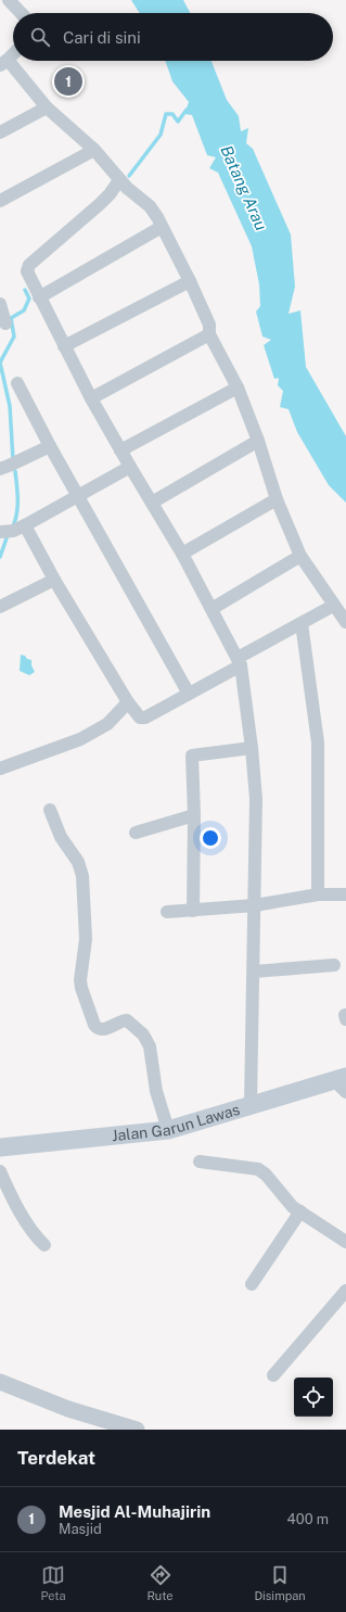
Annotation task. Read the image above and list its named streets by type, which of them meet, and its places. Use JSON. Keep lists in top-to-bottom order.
{
  "streets": {
    "main road": ["Jalan Garun Lawas"]
  },
  "water": ["Batang Arau"],
  "page": {
    "search": "Cari di sini",
    "pins": "1",
    "heading": "Terdekat",
    "list": [
      {
        "mark": "1",
        "name": "Mesjid Al-Muhajirin",
        "note": "Masjid",
        "value": "400 m"
      }
    ],
    "nav": ["Peta", "Rute", "Disimpan"]
  }
}
